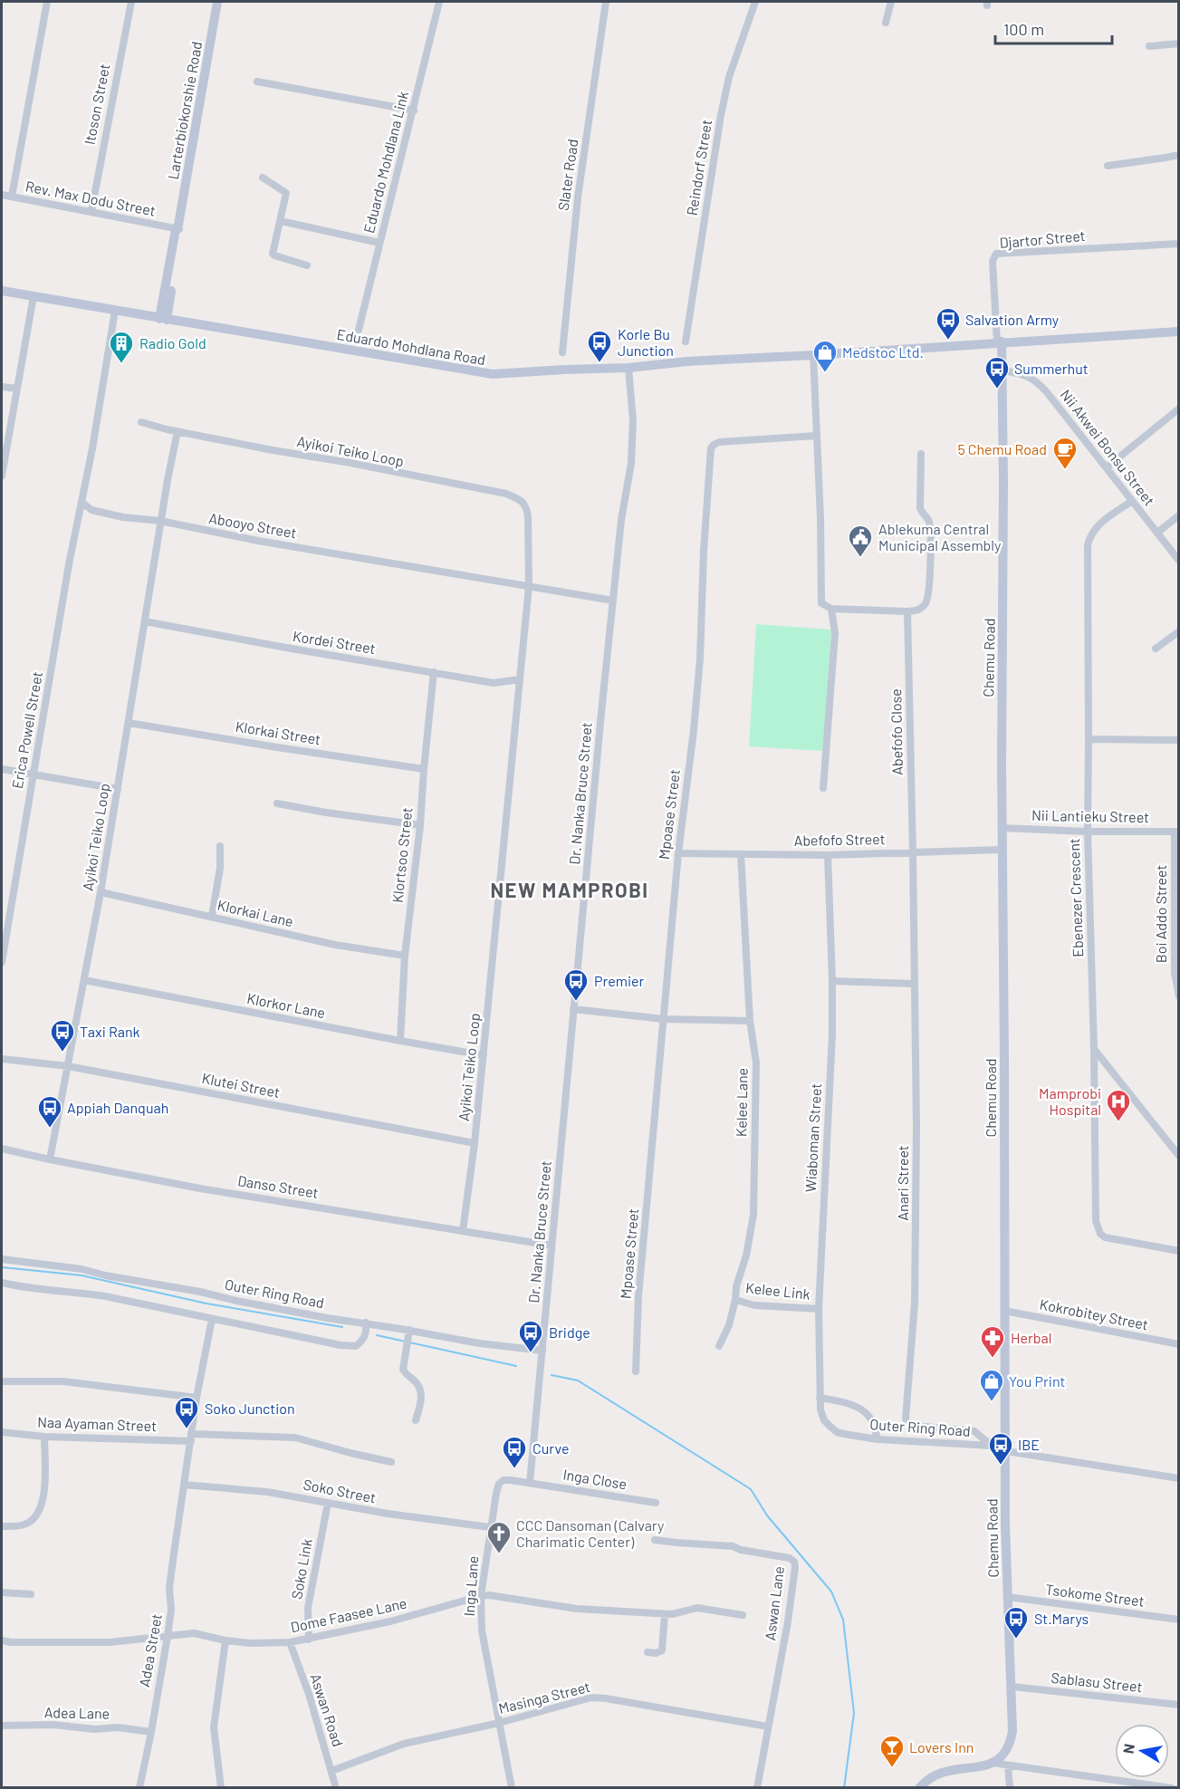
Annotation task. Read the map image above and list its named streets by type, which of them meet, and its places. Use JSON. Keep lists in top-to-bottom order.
{
  "streets": {
    "street": [
      "Itoson Street",
      "Larterbiokorshie Road",
      "Eduardo Mohdlana Link",
      "Reindorf Street",
      "Slater Road",
      "Rev. Max Dodu Street",
      "Djartor Street",
      "Eduardo Mohdlana Road",
      "Nii Akwei Bonsu Street",
      "Ayikoi Teiko Loop",
      "Abooyo Street",
      "Kordei Street",
      "Chemu Road",
      "Erica Powell Street",
      "Abefofo Close",
      "Klorkai Street",
      "Dr. Nanka Bruce Street",
      "Mpoase Street",
      "Nii Lantieku Street",
      "Abefofo Street",
      "Klortsoo Street",
      "Ebenezer Crescent",
      "Klorkai Lane",
      "Boi Addo Street",
      "Klorkor Lane",
      "Klutei Street",
      "Kelee Lane",
      "Wiaboman Street",
      "Anari Street",
      "Danso Street",
      "Kelee Link",
      "Outer Ring Road",
      "Kokrobitey Street",
      "Naa Ayaman Street",
      "Inga Close",
      "Soko Street",
      "Soko Link",
      "Inga Lane",
      "Tsokome Street",
      "Aswan Lane",
      "Dome Faasee Lane",
      "Adea Street",
      "Sablasu Street",
      "Masinga Street",
      "Aswan Road",
      "Adea Lane"
    ]
  },
  "crossings": [
    ["Itoson Street", "Rev. Max Dodu Street"],
    ["Larterbiokorshie Road", "Rev. Max Dodu Street"],
    ["Larterbiokorshie Road", "Eduardo Mohdlana Road"],
    ["Djartor Street", "Eduardo Mohdlana Road"],
    ["Djartor Street", "Chemu Road"],
    ["Eduardo Mohdlana Road", "Chemu Road"],
    ["Eduardo Mohdlana Road", "Dr. Nanka Bruce Street"],
    ["Nii Akwei Bonsu Street", "Chemu Road"],
    ["Nii Akwei Bonsu Street", "Ebenezer Crescent"],
    ["Ayikoi Teiko Loop", "Abooyo Street"],
    ["Ayikoi Teiko Loop", "Kordei Street"],
    ["Ayikoi Teiko Loop", "Klorkai Street"],
    ["Ayikoi Teiko Loop", "Klorkai Lane"],
    ["Ayikoi Teiko Loop", "Klorkor Lane"],
    ["Ayikoi Teiko Loop", "Klutei Street"],
    ["Ayikoi Teiko Loop", "Danso Street"],
    ["Abooyo Street", "Erica Powell Street"],
    ["Abooyo Street", "Dr. Nanka Bruce Street"],
    ["Kordei Street", "Klortsoo Street"],
    ["Chemu Road", "Nii Lantieku Street"],
    ["Chemu Road", "Abefofo Street"],
    ["Chemu Road", "Outer Ring Road"],
    ["Chemu Road", "Kokrobitey Street"],
    ["Chemu Road", "Tsokome Street"],
    ["Chemu Road", "Sablasu Street"],
    ["Abefofo Close", "Abefofo Street"],
    ["Abefofo Close", "Anari Street"],
    ["Klorkai Street", "Klortsoo Street"],
    ["Dr. Nanka Bruce Street", "Danso Street"],
    ["Dr. Nanka Bruce Street", "Outer Ring Road"],
    ["Dr. Nanka Bruce Street", "Inga Close"],
    ["Dr. Nanka Bruce Street", "Inga Lane"],
    ["Mpoase Street", "Abefofo Street"],
    ["Nii Lantieku Street", "Ebenezer Crescent"],
    ["Nii Lantieku Street", "Boi Addo Street"],
    ["Abefofo Street", "Kelee Lane"],
    ["Abefofo Street", "Wiaboman Street"],
    ["Abefofo Street", "Anari Street"],
    ["Klortsoo Street", "Klorkai Lane"],
    ["Klortsoo Street", "Klorkor Lane"],
    ["Kelee Lane", "Kelee Link"],
    ["Wiaboman Street", "Kelee Link"],
    ["Wiaboman Street", "Outer Ring Road"],
    ["Anari Street", "Outer Ring Road"],
    ["Naa Ayaman Street", "Adea Street"],
    ["Inga Close", "Inga Lane"],
    ["Soko Street", "Soko Link"],
    ["Soko Street", "Inga Lane"],
    ["Soko Street", "Adea Street"],
    ["Soko Link", "Dome Faasee Lane"],
    ["Inga Lane", "Dome Faasee Lane"],
    ["Inga Lane", "Masinga Street"],
    ["Aswan Lane", "Masinga Street"],
    ["Dome Faasee Lane", "Adea Street"],
    ["Dome Faasee Lane", "Aswan Road"],
    ["Adea Street", "Adea Lane"],
    ["Masinga Street", "Aswan Road"]
  ],
  "districts": ["NEW MAMPROBI"],
  "places": {
    "bus stop": [
      "Salvation Army",
      "Korle Bu Junction",
      "Summerhut",
      "Premier",
      "Taxi Rank",
      "Appiah Danquah",
      "Bridge",
      "Soko Junction",
      "IBE",
      "Curve",
      "St.Marys"
    ],
    "building": ["Radio Gold"],
    "shop": ["Medstoc Ltd.", "You Print"],
    "cafe": ["5 Chemu Road"],
    "public building": ["Ablekuma Central Municipal Assembly"],
    "hospital": ["Mamprobi Hospital"],
    "pharmacy": ["Herbal"],
    "church": ["CCC Dansoman (Calvary Charimatic Center)"],
    "bar": ["Lovers Inn"]
  },
  "scale_bar": "100 m",
  "north": "left"
}
